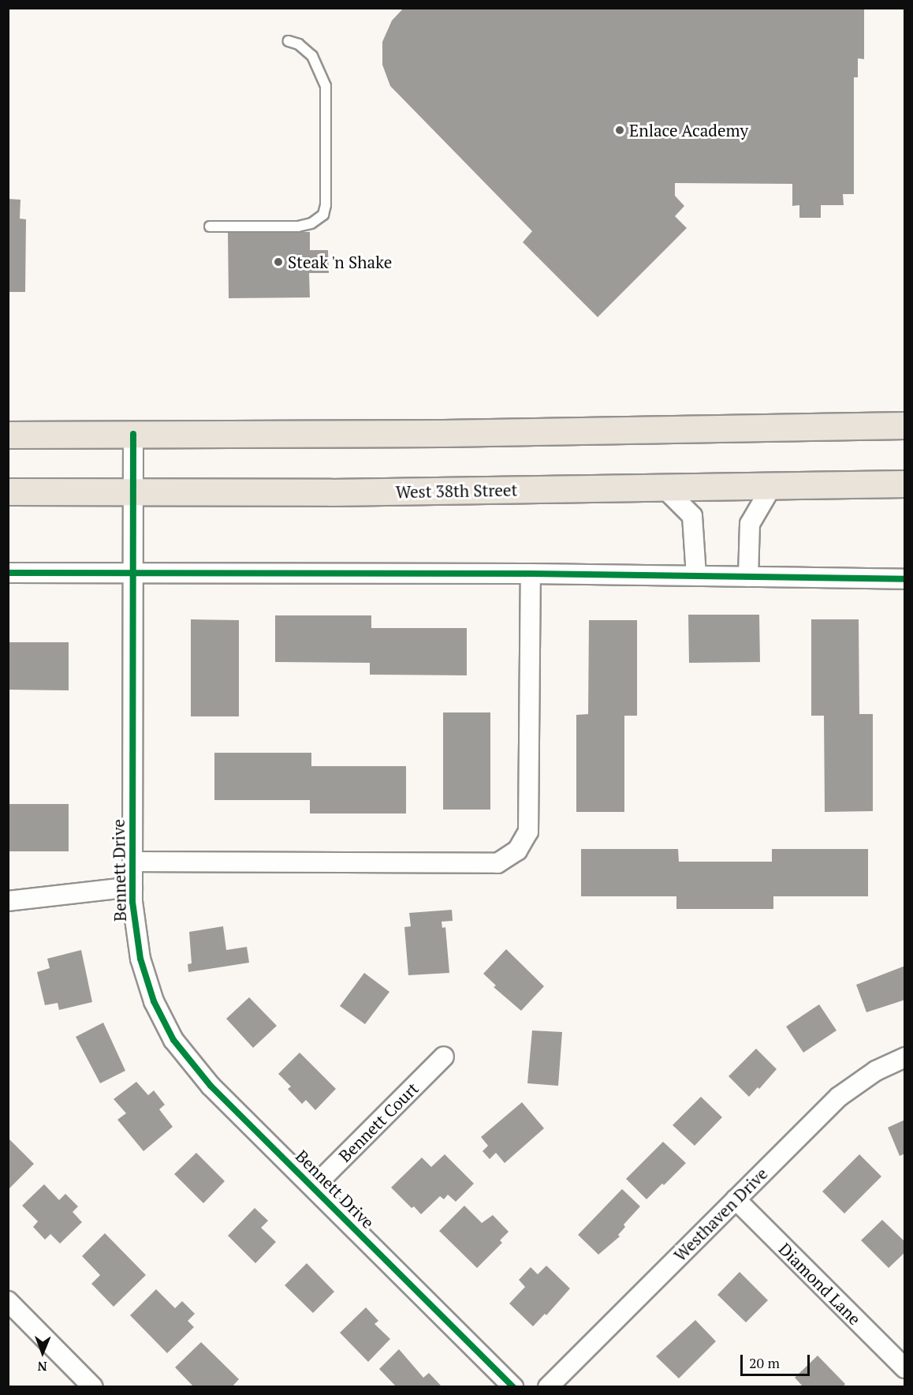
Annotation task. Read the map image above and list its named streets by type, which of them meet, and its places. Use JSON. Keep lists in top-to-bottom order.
{
  "streets": {
    "main road": ["West 38th Street"],
    "street": [
      "Bennett Drive",
      "Bennett Court",
      "Westhaven Drive",
      "Diamond Lane"
    ]
  },
  "crossings": [
    ["West 38th Street", "Bennett Drive"],
    ["Bennett Drive", "Bennett Court"],
    ["Westhaven Drive", "Diamond Lane"]
  ],
  "places": ["Enlace Academy", "Steak 'n Shake"],
  "scale_bar": "20 m",
  "north": "bottom"
}
